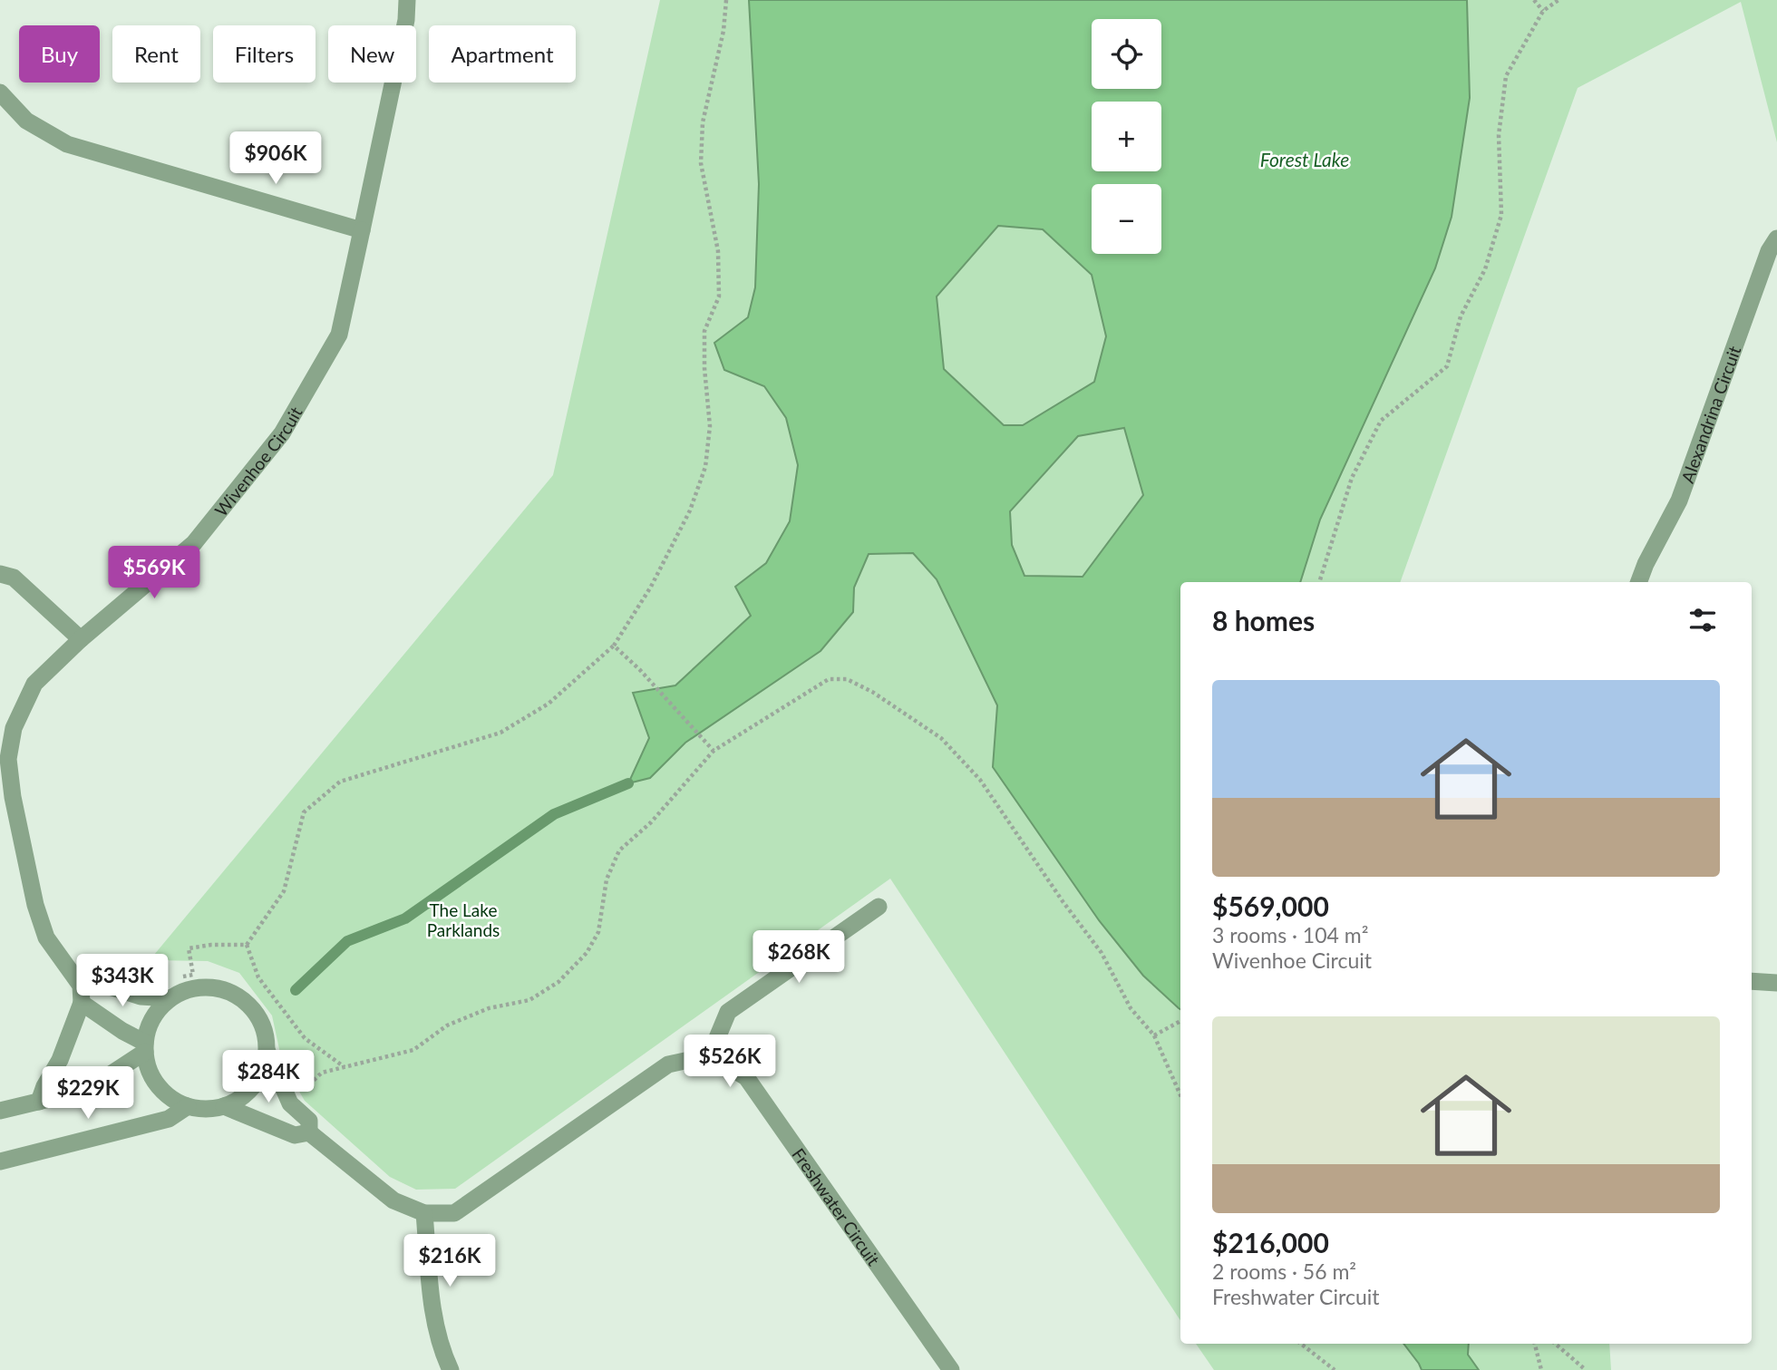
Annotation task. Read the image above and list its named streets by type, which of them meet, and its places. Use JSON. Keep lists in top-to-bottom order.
{
  "streets": {
    "street": ["Alexandrina Circuit", "Wivenhoe Circuit", "Freshwater Circuit"]
  },
  "water": ["Forest Lake"],
  "parks": ["The Lake Parklands"],
  "page": {
    "map_buttons": ["+", "−"],
    "chip": [
      "Buy",
      "Rent",
      "Filters",
      "New",
      "Apartment"
    ],
    "price": [
      "$906K",
      "$569K",
      "$268K",
      "$343K",
      "$526K",
      "$284K",
      "$229K",
      "$216K"
    ],
    "heading": "8 homes",
    "list": [
      {
        "name": "$569,000",
        "note": "3 rooms · 104 m² · Wivenhoe Circuit"
      },
      {
        "name": "$216,000",
        "note": "2 rooms · 56 m² · Freshwater Circuit"
      }
    ]
  }
}
